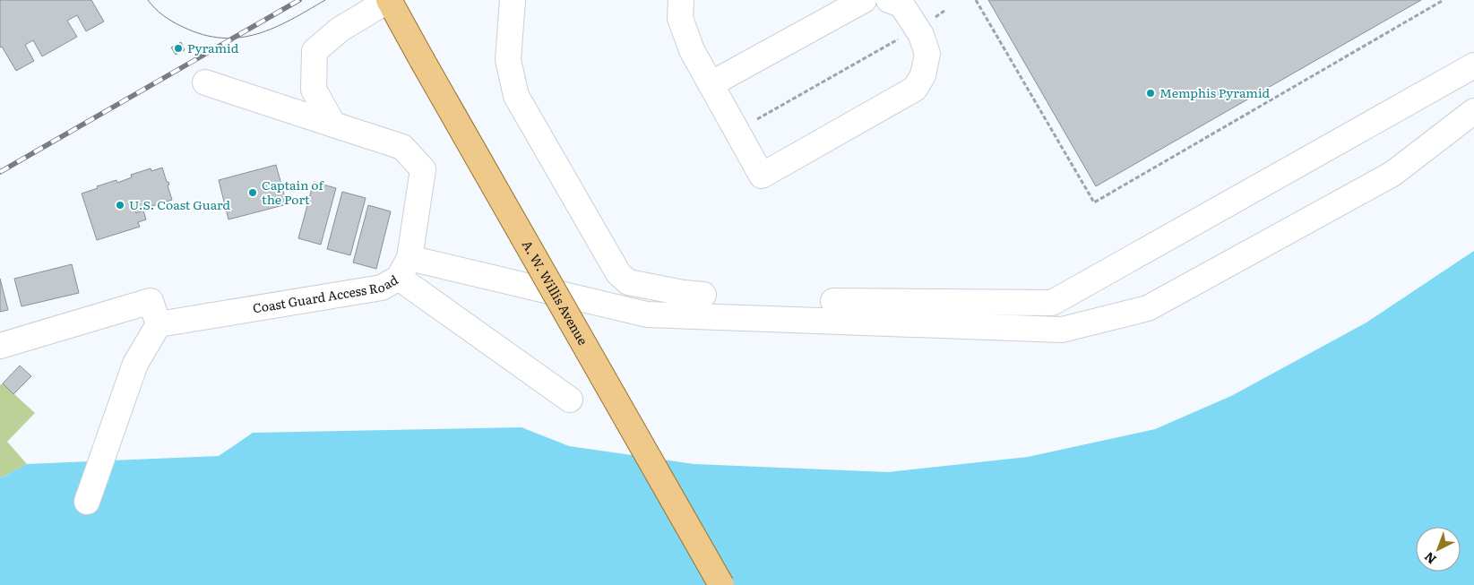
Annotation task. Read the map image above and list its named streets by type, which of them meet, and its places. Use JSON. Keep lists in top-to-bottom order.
{
  "streets": {
    "main road": ["A. W. Willis Avenue"],
    "lane": ["Coast Guard Access Road"]
  },
  "places": [
    "Pyramid",
    "Memphis Pyramid",
    "Captain of the Port",
    "U.S. Coast Guard"
  ],
  "north": "bottom left"
}
